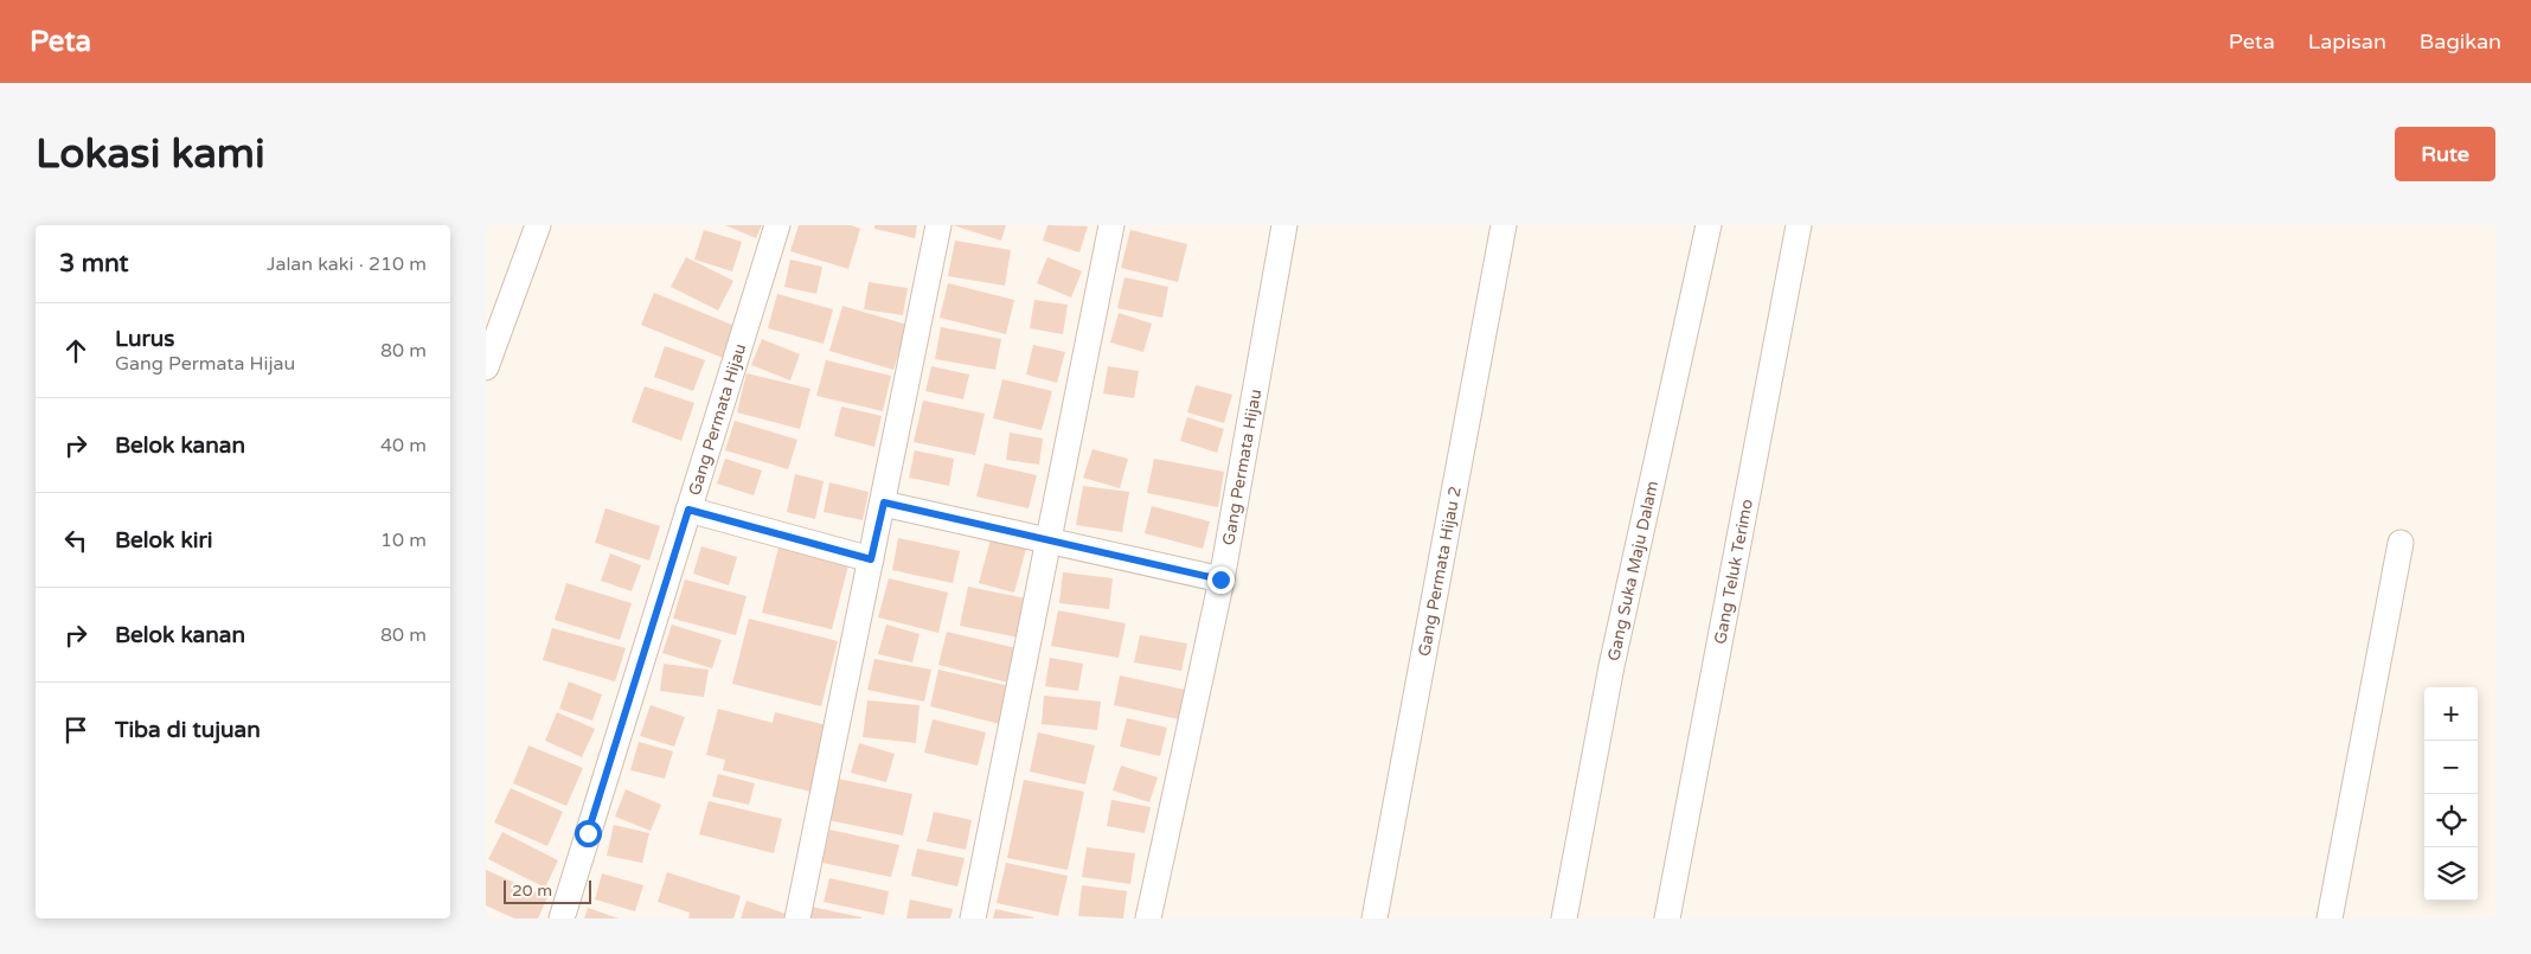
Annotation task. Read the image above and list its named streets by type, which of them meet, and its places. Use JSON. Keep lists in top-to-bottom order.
{
  "streets": {
    "street": [
      "Gang Permata Hijau",
      "Gang Permata Hijau 2",
      "Gang Suka Maju Dalam",
      "Gang Teluk Terimo"
    ]
  },
  "scale_bar": "20 m",
  "page": {
    "header": "Peta",
    "nav": ["Peta", "Lapisan", "Bagikan"],
    "buttons": "Rute",
    "title": "Lokasi kami",
    "heading": ["3 mnt", "Jalan kaki · 210 m"],
    "list": [
      ["Lurus", "Gang Permata Hijau", "80 m"],
      ["Belok kanan", "40 m"],
      ["Belok kiri", "10 m"],
      ["Belok kanan", "80 m"],
      "Tiba di tujuan"
    ],
    "map_buttons": ["+", "−"],
    "scale": "20 m"
  }
}
